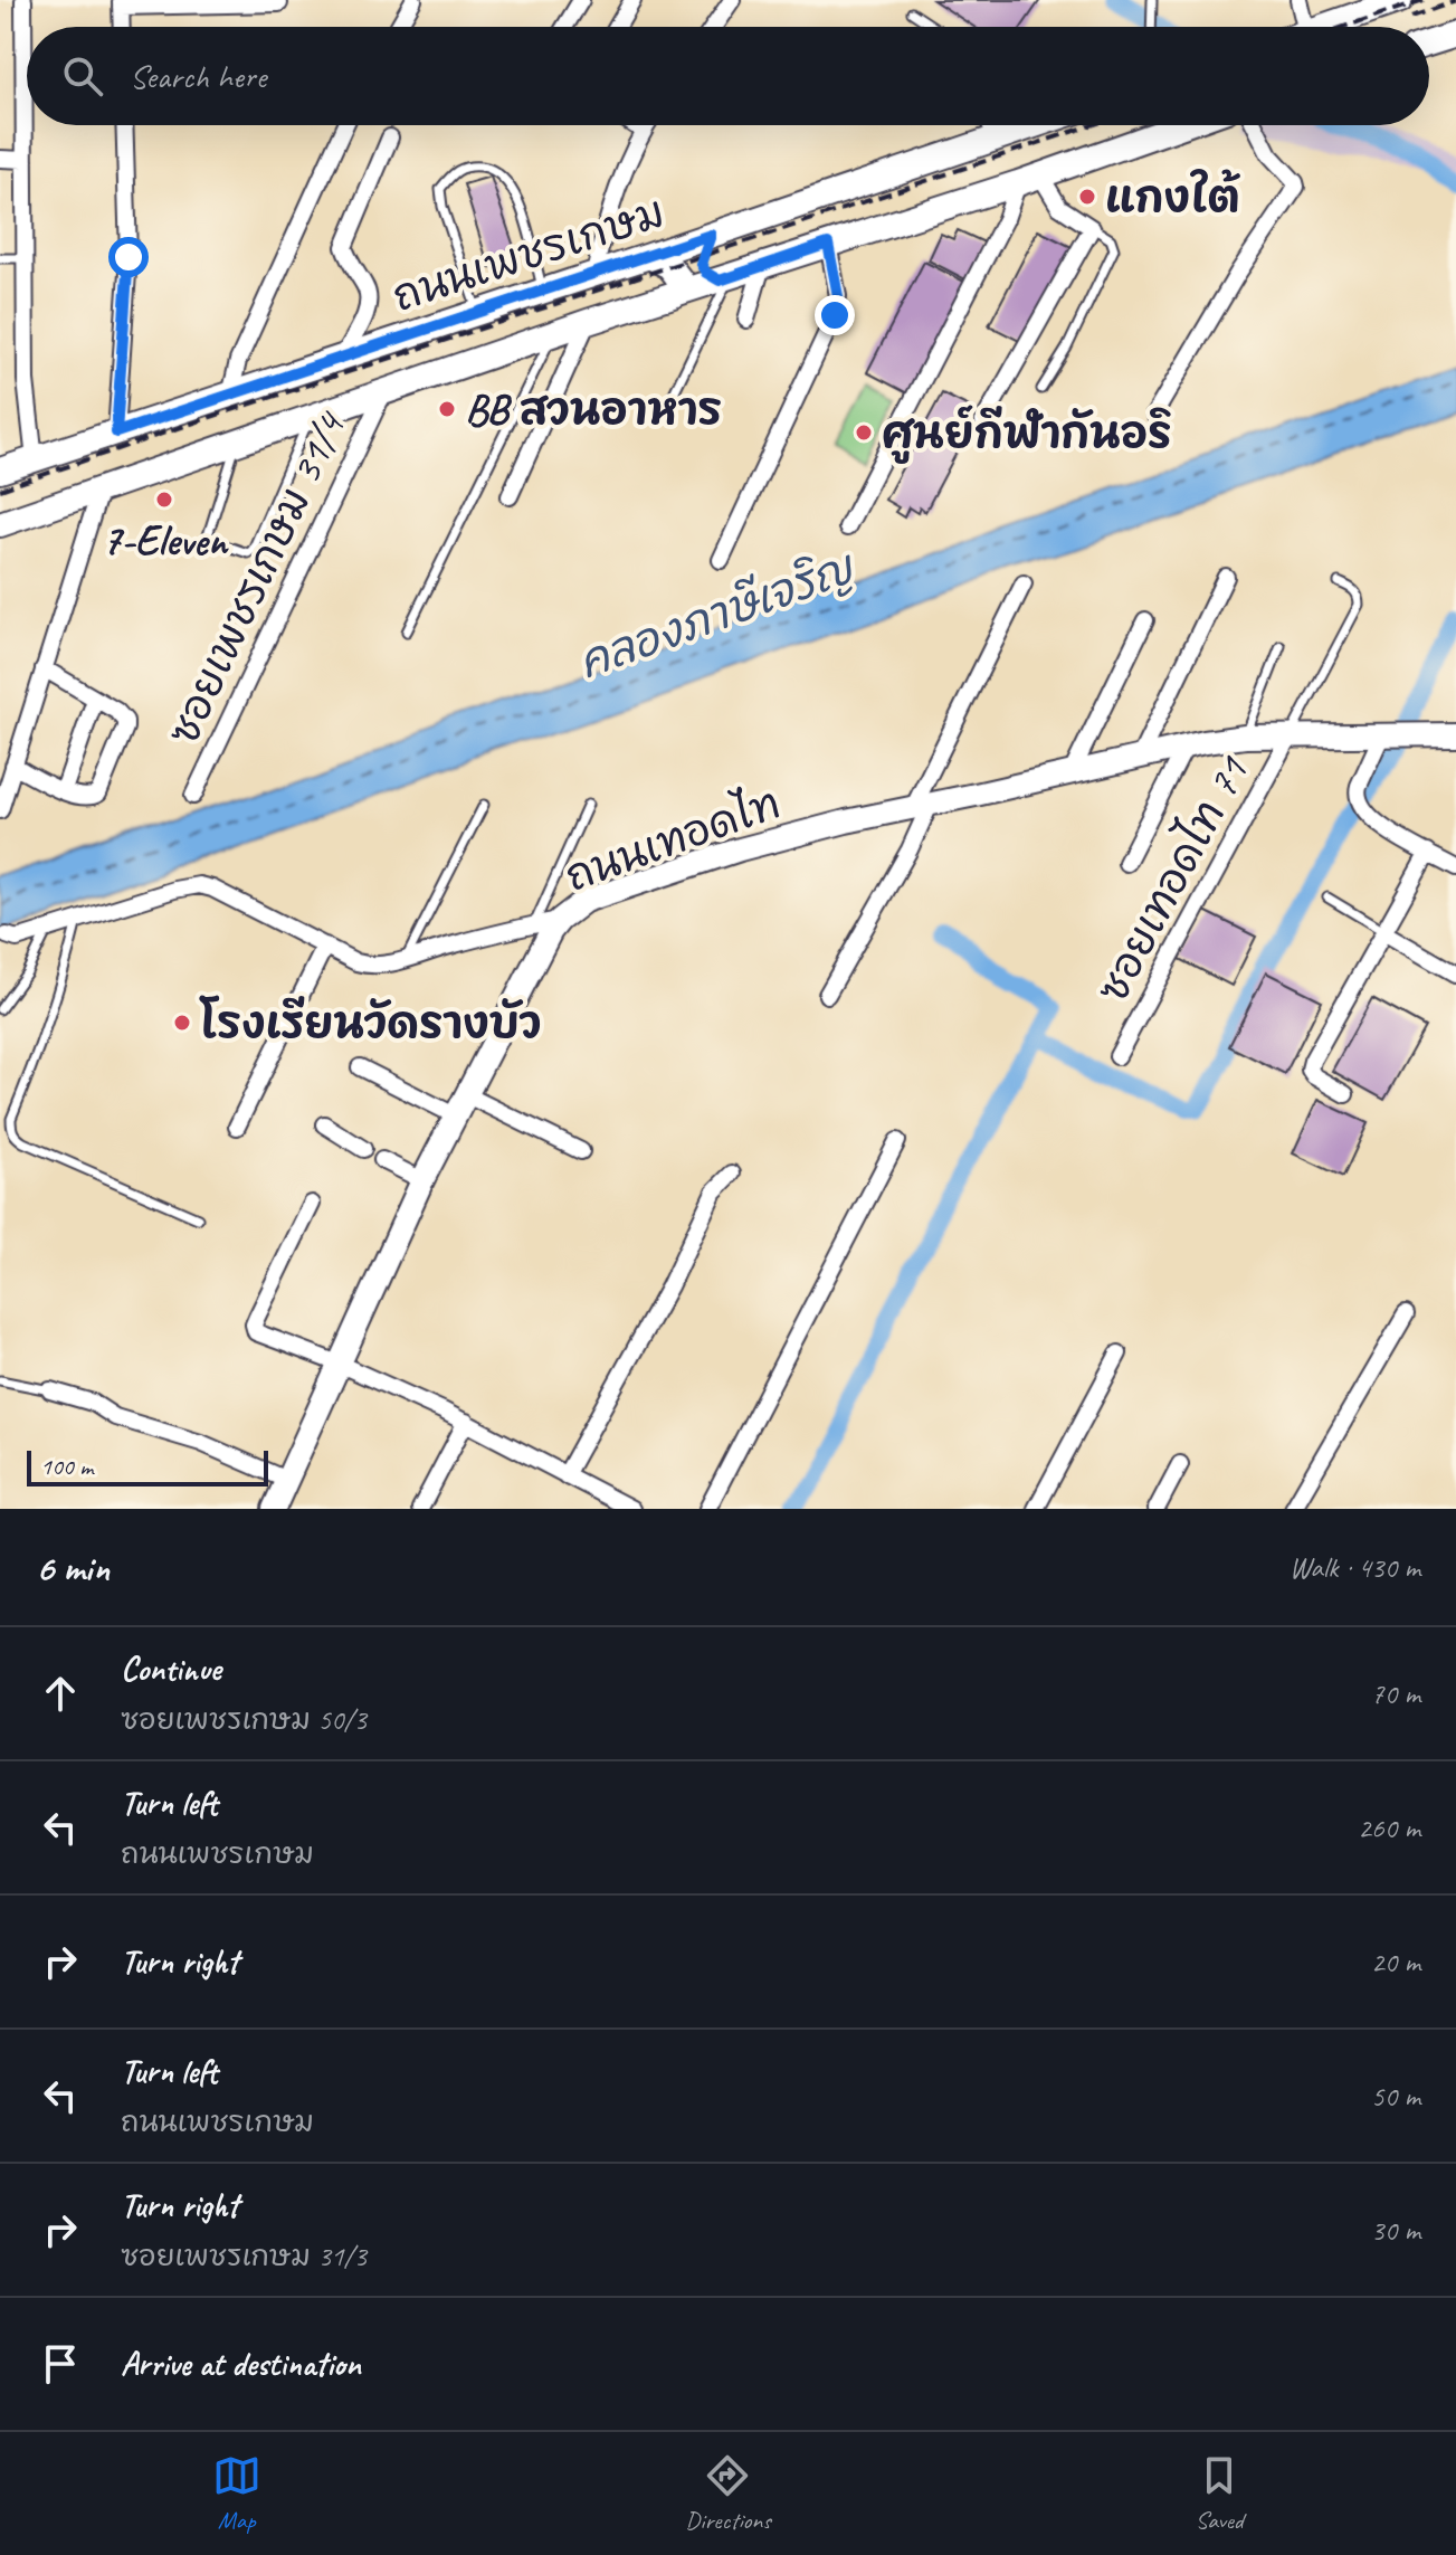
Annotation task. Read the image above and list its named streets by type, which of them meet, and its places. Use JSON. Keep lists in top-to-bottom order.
{
  "streets": {
    "main road": ["ถนนเพชรเกษม", "ถนนเทอดไท"],
    "street": ["ซอยเพชรเกษม 31/4", "ซอยเทอดไท 71"]
  },
  "crossings": [
    ["ถนนเพชรเกษม", "ซอยเพชรเกษม 31/4"],
    ["ถนนเทอดไท", "ซอยเทอดไท 71"]
  ],
  "water": ["คลองภาษีเจริญ"],
  "places": [
    "แกงใต้",
    "BB สวนอาหาร",
    "ศูนย์กีฬากันอริ",
    "7-Eleven",
    "โรงเรียนวัดรางบัว"
  ],
  "scale_bar": "100 m",
  "page": {
    "search": "Search here",
    "scale": "100 m",
    "heading": ["6 min", "Walk · 430 m"],
    "list": [
      ["Continue", "ซอยเพชรเกษม 50/3", "70 m"],
      ["Turn left", "ถนนเพชรเกษม", "260 m"],
      ["Turn right", "20 m"],
      ["Turn left", "ถนนเพชรเกษม", "50 m"],
      ["Turn right", "ซอยเพชรเกษม 31/3", "30 m"],
      "Arrive at destination"
    ],
    "nav": ["Map", "Directions", "Saved"]
  }
}
